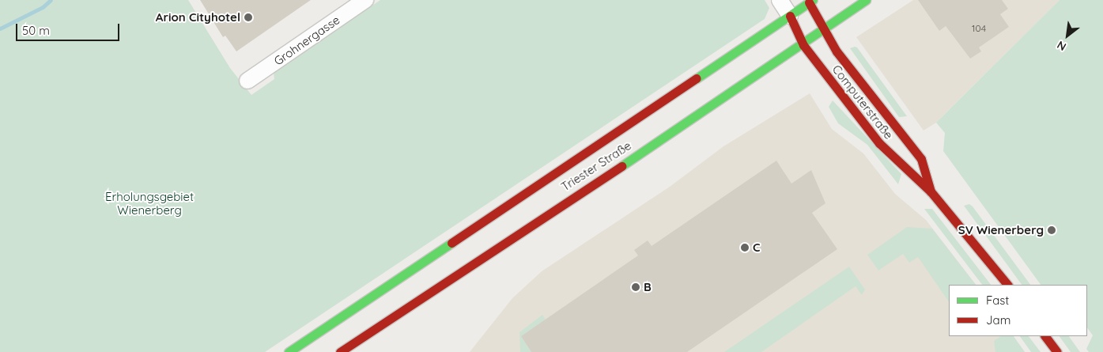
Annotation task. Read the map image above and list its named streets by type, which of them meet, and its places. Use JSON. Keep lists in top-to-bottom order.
{
  "streets": {
    "main road": ["Computerstraße", "Triester Straße"],
    "street": ["Grohnergasse"]
  },
  "crossings": [
    ["Computerstraße", "Triester Straße"]
  ],
  "parks": ["Erholungsgebiet Wienerberg"],
  "places": [
    "Arion Cityhotel",
    "SV Wienerberg",
    "C",
    "B"
  ],
  "house_numbers": ["104"],
  "legend": ["Fast", "Jam"],
  "scale_bar": "50 m",
  "north": "bottom left"
}
